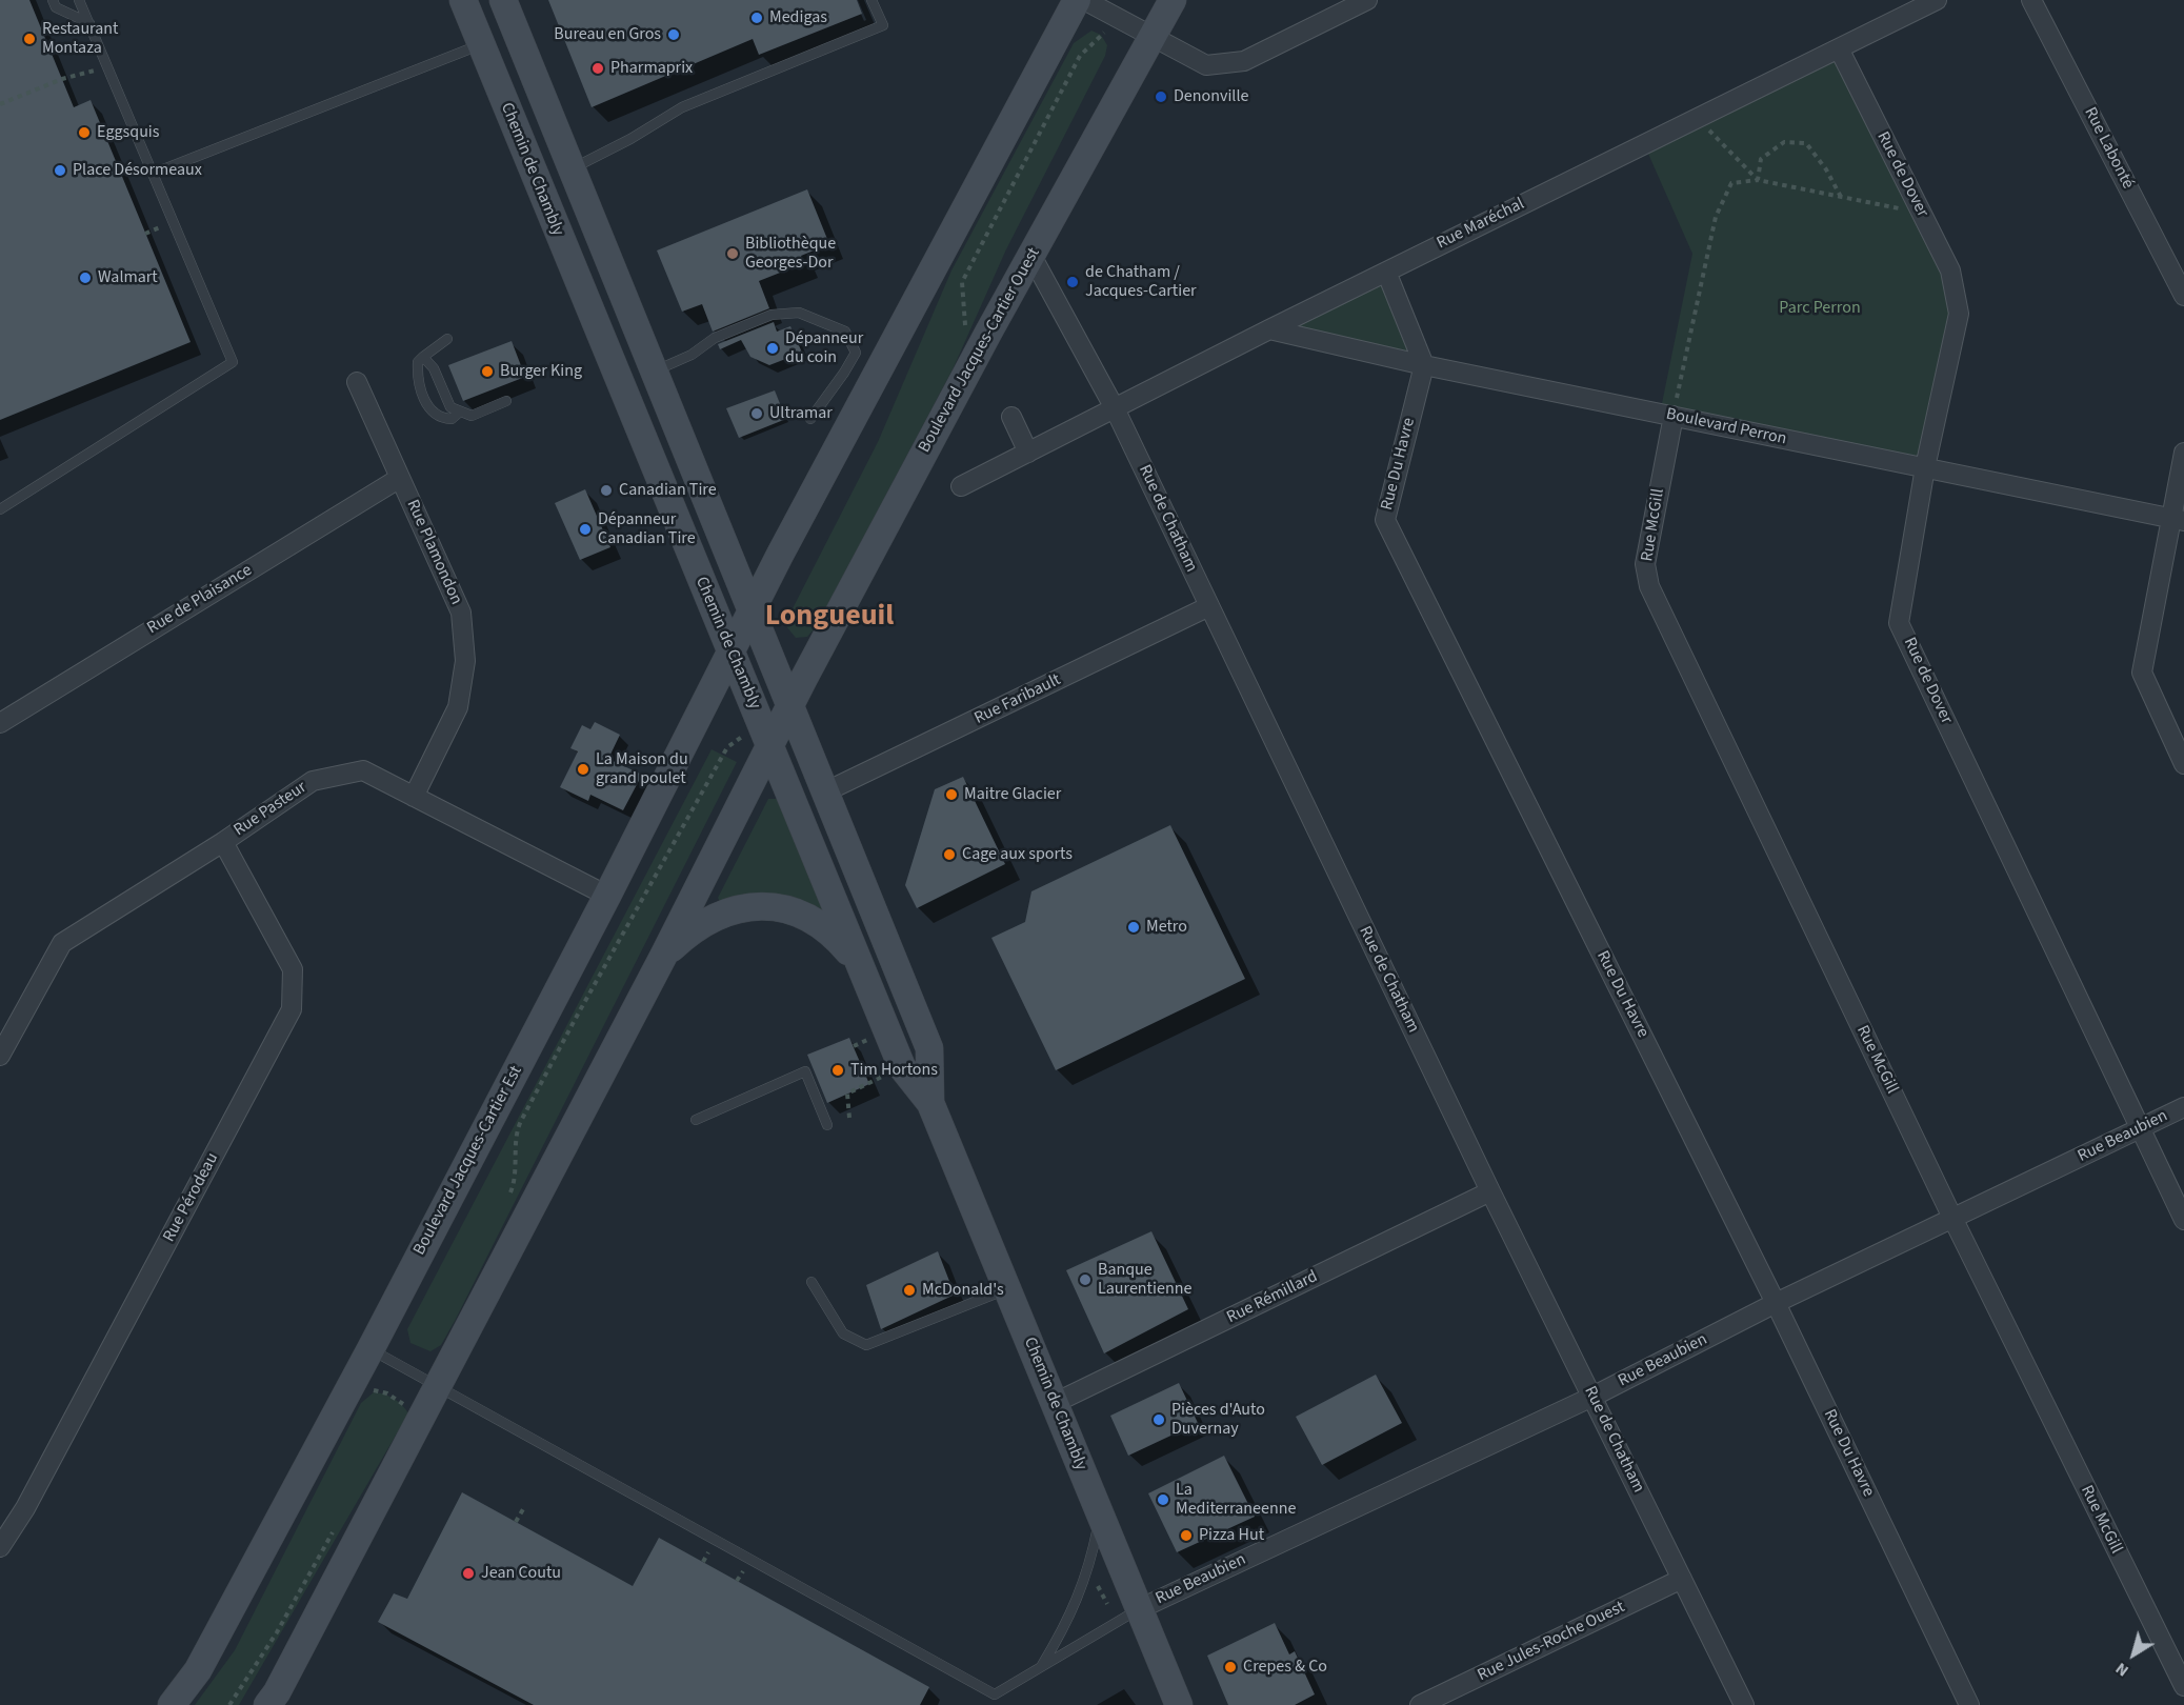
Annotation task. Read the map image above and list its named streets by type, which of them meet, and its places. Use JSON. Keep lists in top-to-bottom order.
{
  "streets": {
    "main road": ["Chemin de Chambly", "Boulevard Jacques-Cartier Ouest", "Boulevard Jacques-Cartier Est"],
    "street": [
      "Rue Labonté",
      "Rue de Dover",
      "Rue Maréchal",
      "Boulevard Perron",
      "Rue Du Havre",
      "Rue de Chatham",
      "Rue McGill",
      "Rue Plamondon",
      "Rue de Plaisance",
      "Rue Faribault",
      "Rue Pasteur",
      "Rue Beaubien",
      "Rue Pérodeau",
      "Rue Rémillard",
      "Rue Jules-Roche Ouest"
    ]
  },
  "crossings": [
    ["Chemin de Chambly", "Boulevard Jacques-Cartier Ouest"],
    ["Chemin de Chambly", "Rue Faribault"],
    ["Chemin de Chambly", "Rue Beaubien"],
    ["Chemin de Chambly", "Boulevard Jacques-Cartier Est"],
    ["Chemin de Chambly", "Rue Rémillard"],
    ["Rue de Dover", "Rue Maréchal"],
    ["Rue de Dover", "Boulevard Perron"],
    ["Rue de Dover", "Rue Beaubien"],
    ["Rue Maréchal", "Boulevard Perron"],
    ["Rue Maréchal", "Rue de Chatham"],
    ["Boulevard Jacques-Cartier Ouest", "Rue de Chatham"],
    ["Boulevard Perron", "Rue Du Havre"],
    ["Boulevard Perron", "Rue McGill"],
    ["Rue Du Havre", "Rue Beaubien"],
    ["Rue de Chatham", "Rue Faribault"],
    ["Rue de Chatham", "Rue Beaubien"],
    ["Rue de Chatham", "Rue Rémillard"],
    ["Rue de Chatham", "Rue Jules-Roche Ouest"],
    ["Rue McGill", "Rue Beaubien"],
    ["Rue Plamondon", "Rue de Plaisance"],
    ["Rue Plamondon", "Rue Pasteur"],
    ["Rue Pasteur", "Boulevard Jacques-Cartier Est"],
    ["Rue Pasteur", "Rue Pérodeau"]
  ],
  "districts": ["Longueuil"],
  "parks": ["Parc Perron"],
  "places": [
    "Medigas",
    "Bureau en Gros",
    "Restaurant Montaza",
    "Pharmaprix",
    "Denonville",
    "Eggsquis",
    "Place Désormeaux",
    "Bibliothèque Georges-Dor",
    "Walmart",
    "de Chatham / Jacques-Cartier",
    "Dépanneur du coin",
    "Burger King",
    "Ultramar",
    "Canadian Tire",
    "Dépanneur Canadian Tire",
    "La Maison du grand poulet",
    "Maitre Glacier",
    "Cage aux sports",
    "Metro",
    "Tim Hortons",
    "Banque Laurentienne",
    "McDonald's",
    "Pièces d'Auto Duvernay",
    "La Mediterraneenne",
    "Pizza Hut",
    "Jean Coutu",
    "Crepes & Co"
  ],
  "north": "bottom left"
}
